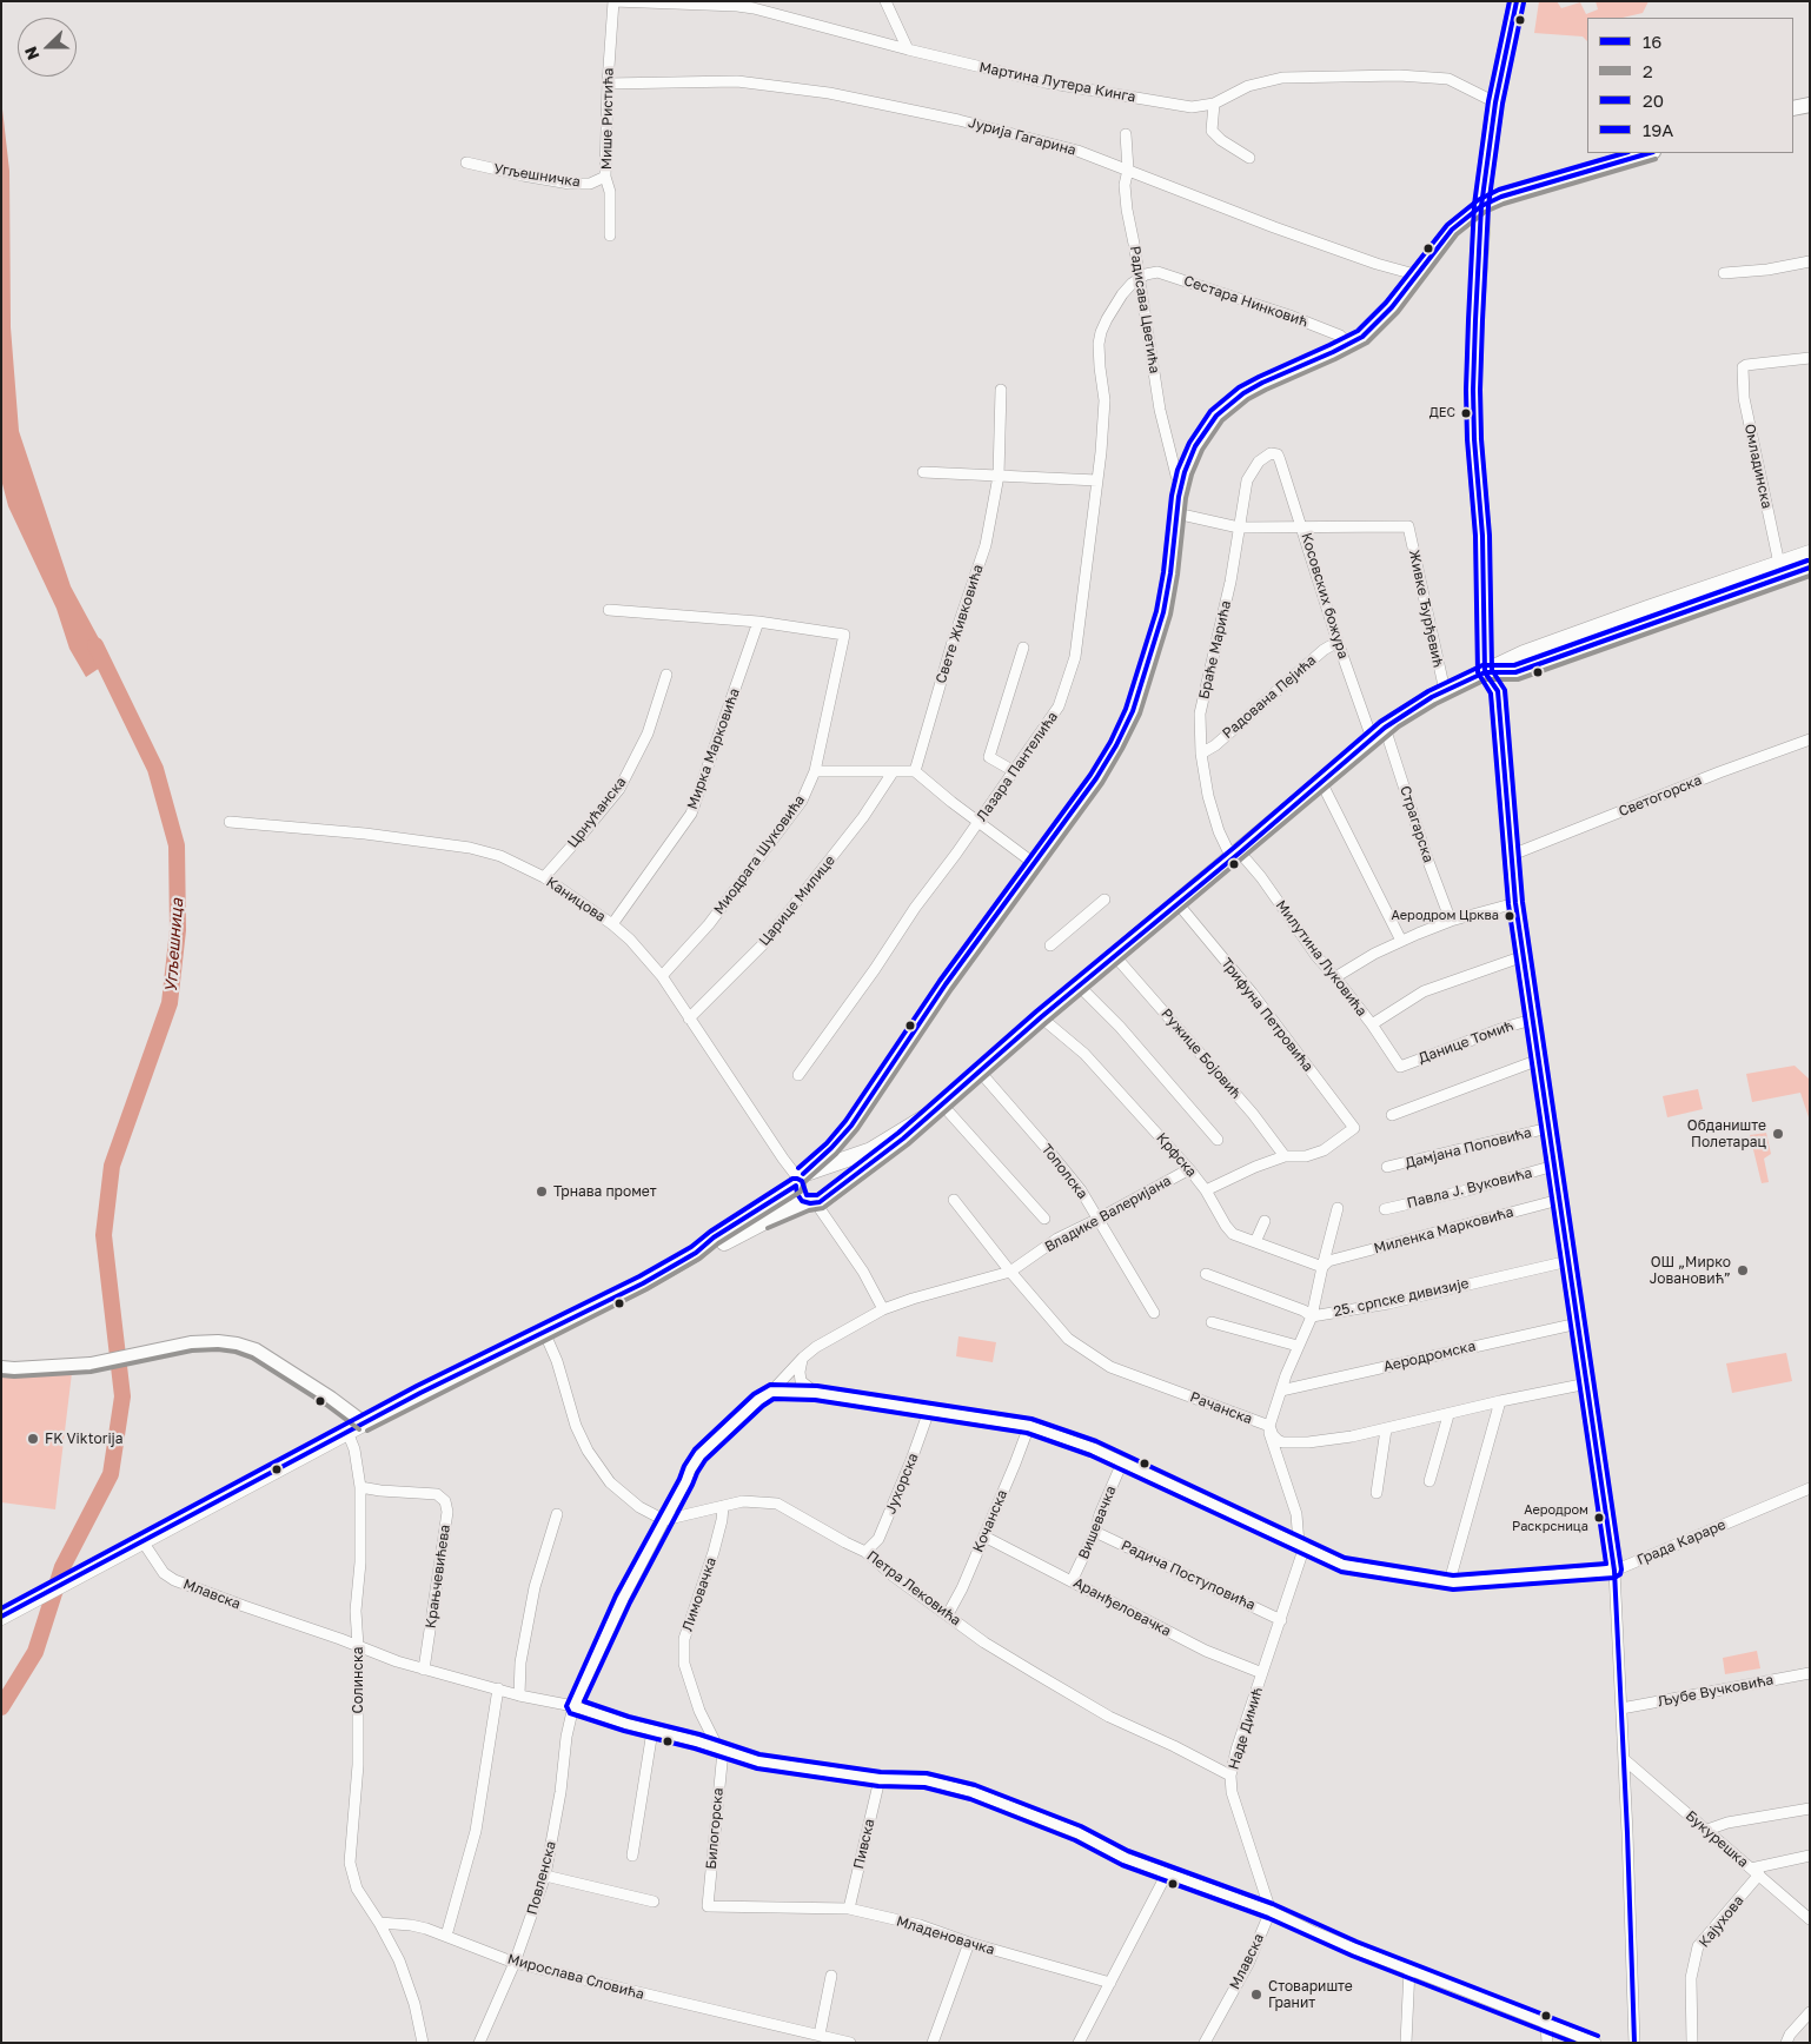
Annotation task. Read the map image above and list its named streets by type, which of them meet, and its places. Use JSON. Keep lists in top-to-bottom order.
{
  "streets": {
    "street": [
      "Мартина Лутера Кинга",
      "Мише Ристића",
      "Јурија Гагарина",
      "Угљешничка",
      "Сестара Нинковић",
      "Радисава Цветића",
      "Омладинска",
      "Косовских божура",
      "Живке Ђурђевић",
      "Свете Живковића",
      "Браће Марића",
      "Радована Пејића",
      "Мирка Марковића",
      "Лазара Пантелића",
      "Светогорска",
      "Црнућанска",
      "Страгарска",
      "Миодрага Шуковића",
      "Каницова",
      "Царице Милице",
      "Милутина Луковића",
      "Трифуна Петровића",
      "Данице Томић",
      "Ружице Бојовић",
      "Дамјана Поповића",
      "Крфска",
      "Тополска",
      "Павла Ј. Вуковића",
      "Владике Валеријана",
      "Миленка Марковића",
      "25. српске дивизије",
      "Аеродромска",
      "Рачанска",
      "Јухорска",
      "Кочанска",
      "Вишевачка",
      "Града Караре",
      "Радича Поступовића",
      "Крањчевићева",
      "Петра Лековића",
      "Млавска",
      "Лимовачка",
      "Аранђеловачка",
      "Солинска",
      "Љубе Вучковића",
      "Наде Димић",
      "Билогорска",
      "Букурешка",
      "Пивска",
      "Повленска",
      "Кајухова",
      "Младеновачка",
      "Мирослава Словића"
    ]
  },
  "crossings": [
    ["Мартина Лутера Кинга", "Мише Ристића"],
    ["Мише Ристића", "Јурија Гагарина"],
    ["Мише Ристића", "Угљешничка"],
    ["Јурија Гагарина", "Радисава Цветића"],
    ["Сестара Нинковић", "Радисава Цветића"],
    ["Сестара Нинковић", "Лазара Пантелића"],
    ["Радисава Цветића", "Лазара Пантелића"],
    ["Косовских божура", "Живке Ђурђевић"],
    ["Косовских божура", "Браће Марића"],
    ["Косовских божура", "Радована Пејића"],
    ["Косовских божура", "Страгарска"],
    ["Браће Марића", "Радована Пејића"],
    ["Браће Марића", "Милутина Луковића"],
    ["Мирка Марковића", "Миодрага Шуковића"],
    ["Мирка Марковића", "Каницова"],
    ["Црнућанска", "Каницова"],
    ["Миодрага Шуковића", "Каницова"],
    ["Каницова", "Царице Милице"],
    ["Милутина Луковића", "Данице Томић"],
    ["Трифуна Петровића", "Ружице Бојовић"],
    ["Крфска", "Владике Валеријана"],
    ["Крфска", "Миленка Марковића"],
    ["Тополска", "Владике Валеријана"],
    ["Владике Валеријана", "Рачанска"],
    ["Владике Валеријана", "Града Караре"],
    ["Владике Валеријана", "Петра Лековића"],
    ["Владике Валеријана", "Млавска"],
    ["Владике Валеријана", "Повленска"],
    ["Рачанска", "Наде Димић"],
    ["Јухорска", "Града Караре"],
    ["Јухорска", "Петра Лековића"],
    ["Кочанска", "Града Караре"],
    ["Кочанска", "Петра Лековића"],
    ["Кочанска", "Аранђеловачка"],
    ["Вишевачка", "Града Караре"],
    ["Вишевачка", "Радича Поступовића"],
    ["Вишевачка", "Аранђеловачка"],
    ["Града Караре", "Наде Димић"],
    ["Радича Поступовића", "Наде Димић"],
    ["Крањчевићева", "Млавска"],
    ["Крањчевићева", "Солинска"],
    ["Петра Лековића", "Лимовачка"],
    ["Петра Лековића", "Наде Димић"],
    ["Млавска", "Лимовачка"],
    ["Млавска", "Солинска"],
    ["Млавска", "Наде Димић"],
    ["Млавска", "Билогорска"],
    ["Млавска", "Пивска"],
    ["Млавска", "Повленска"],
    ["Лимовачка", "Билогорска"],
    ["Аранђеловачка", "Наде Димић"],
    ["Билогорска", "Младеновачка"],
    ["Букурешка", "Кајухова"],
    ["Пивска", "Младеновачка"],
    ["Повленска", "Мирослава Словића"]
  ],
  "water": ["Угљешница"],
  "places": [
    "ДЕС",
    "Аеродром Црква",
    "Обданиште Полетарац",
    "Трнава промет",
    "ОШ „Мирко Јовановић”",
    "FK Viktorija",
    "Аеродром Раскрсница",
    "Стовариште Гранит"
  ],
  "lines": [
    "transit line 20",
    "transit line 19А",
    "transit line 16",
    "transit line 2"
  ],
  "legend": [
    "16",
    "2",
    "20",
    "19А"
  ],
  "north": "left"
}
